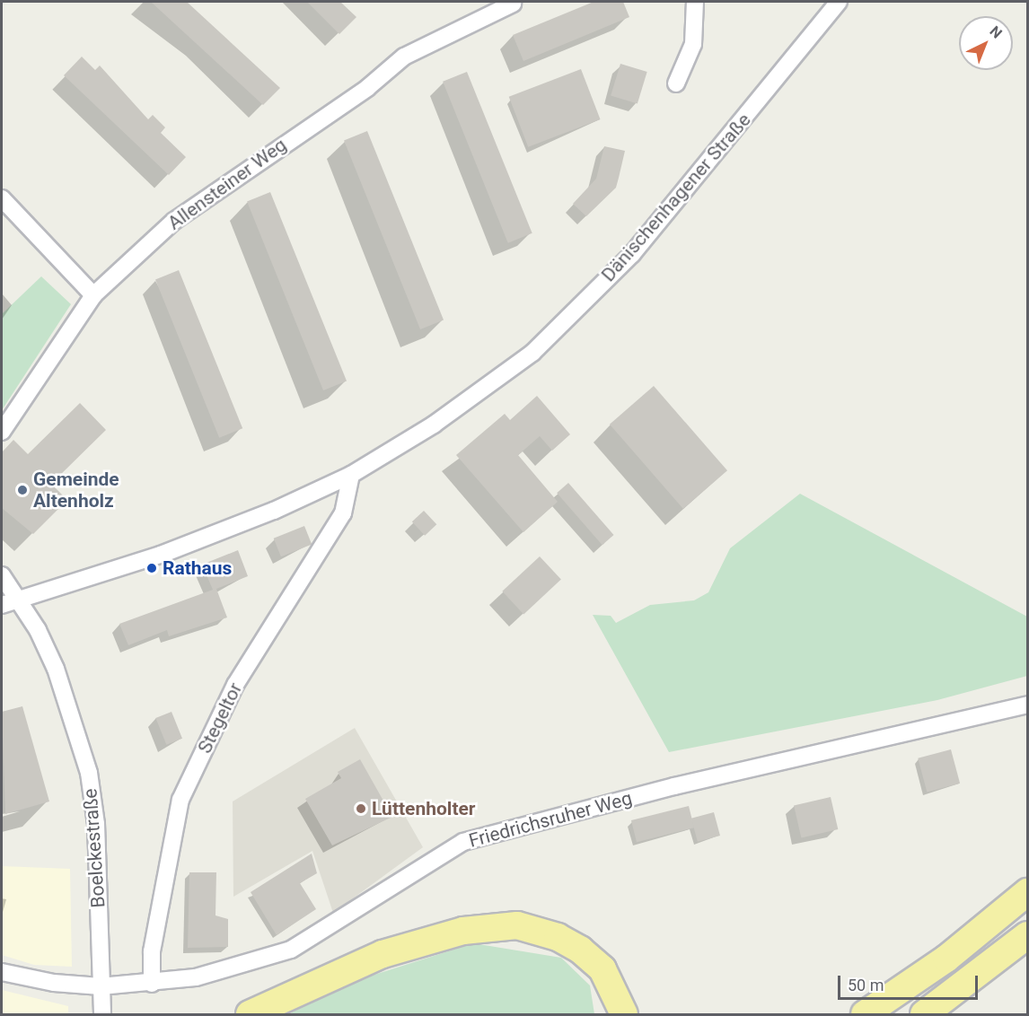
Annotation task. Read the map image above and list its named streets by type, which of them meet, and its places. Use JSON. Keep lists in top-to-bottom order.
{
  "streets": {
    "street": [
      "Allensteiner Weg",
      "Dänischenhagener Straße",
      "Stegeltor",
      "Friedrichsruher Weg",
      "Boelckestraße"
    ]
  },
  "crossings": [
    ["Dänischenhagener Straße", "Stegeltor"],
    ["Dänischenhagener Straße", "Boelckestraße"],
    ["Stegeltor", "Friedrichsruher Weg"],
    ["Friedrichsruher Weg", "Boelckestraße"]
  ],
  "places": ["Gemeinde Altenholz", "Rathaus", "Lüttenholter"],
  "scale_bar": "50 m",
  "north": "top right"
}
